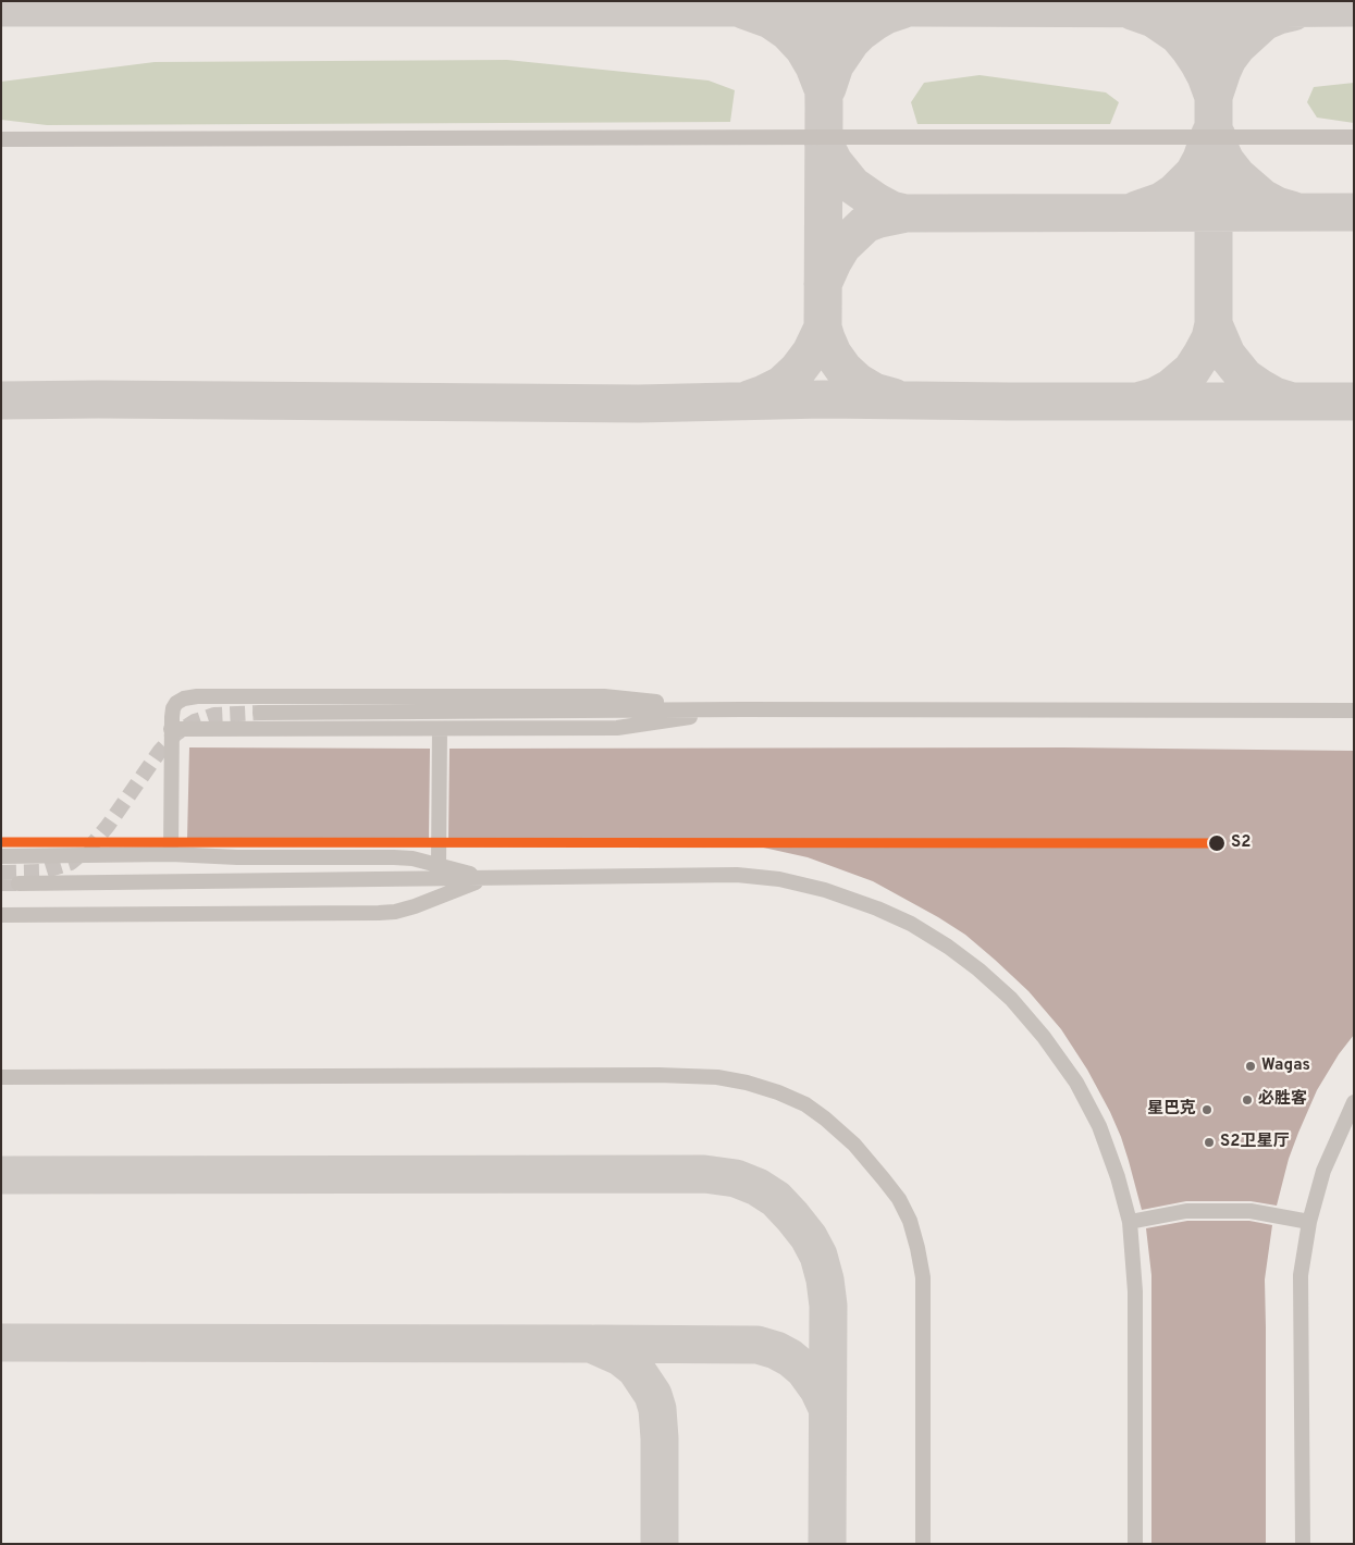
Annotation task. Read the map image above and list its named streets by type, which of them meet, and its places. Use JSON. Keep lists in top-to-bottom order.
{
  "places": [
    "S2",
    "Wagas",
    "必胜客",
    "星巴克",
    "S2卫星厅"
  ]
}
